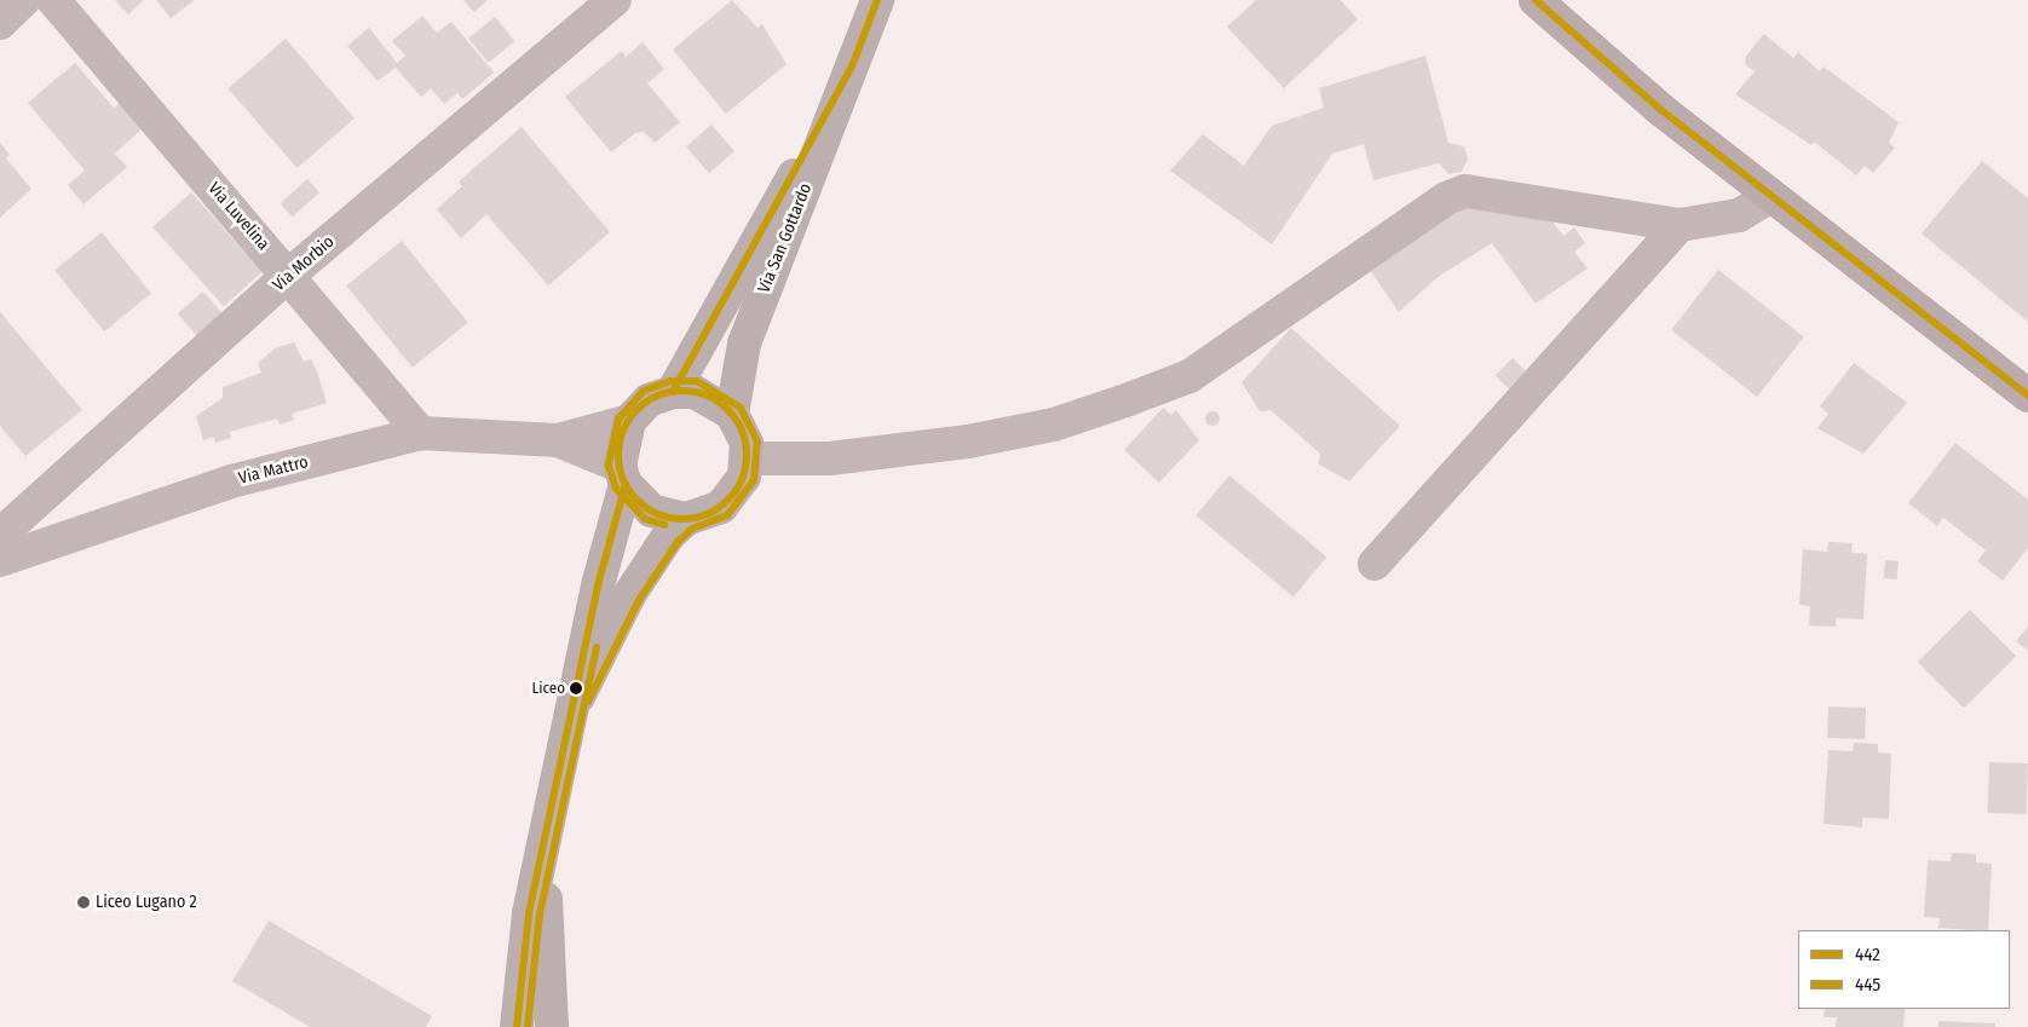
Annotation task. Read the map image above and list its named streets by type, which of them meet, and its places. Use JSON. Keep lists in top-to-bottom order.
{
  "streets": {
    "main road": ["Via San Gottardo"],
    "street": ["Via Luvelina", "Via Morbio", "Via Mattro"]
  },
  "crossings": [
    ["Via Luvelina", "Via Morbio"],
    ["Via Luvelina", "Via Mattro"],
    ["Via San Gottardo", "Via Mattro"]
  ],
  "places": ["Liceo", "Liceo Lugano 2"],
  "lines": ["transit line 442", "transit line 445"],
  "legend": ["442", "445"]
}
